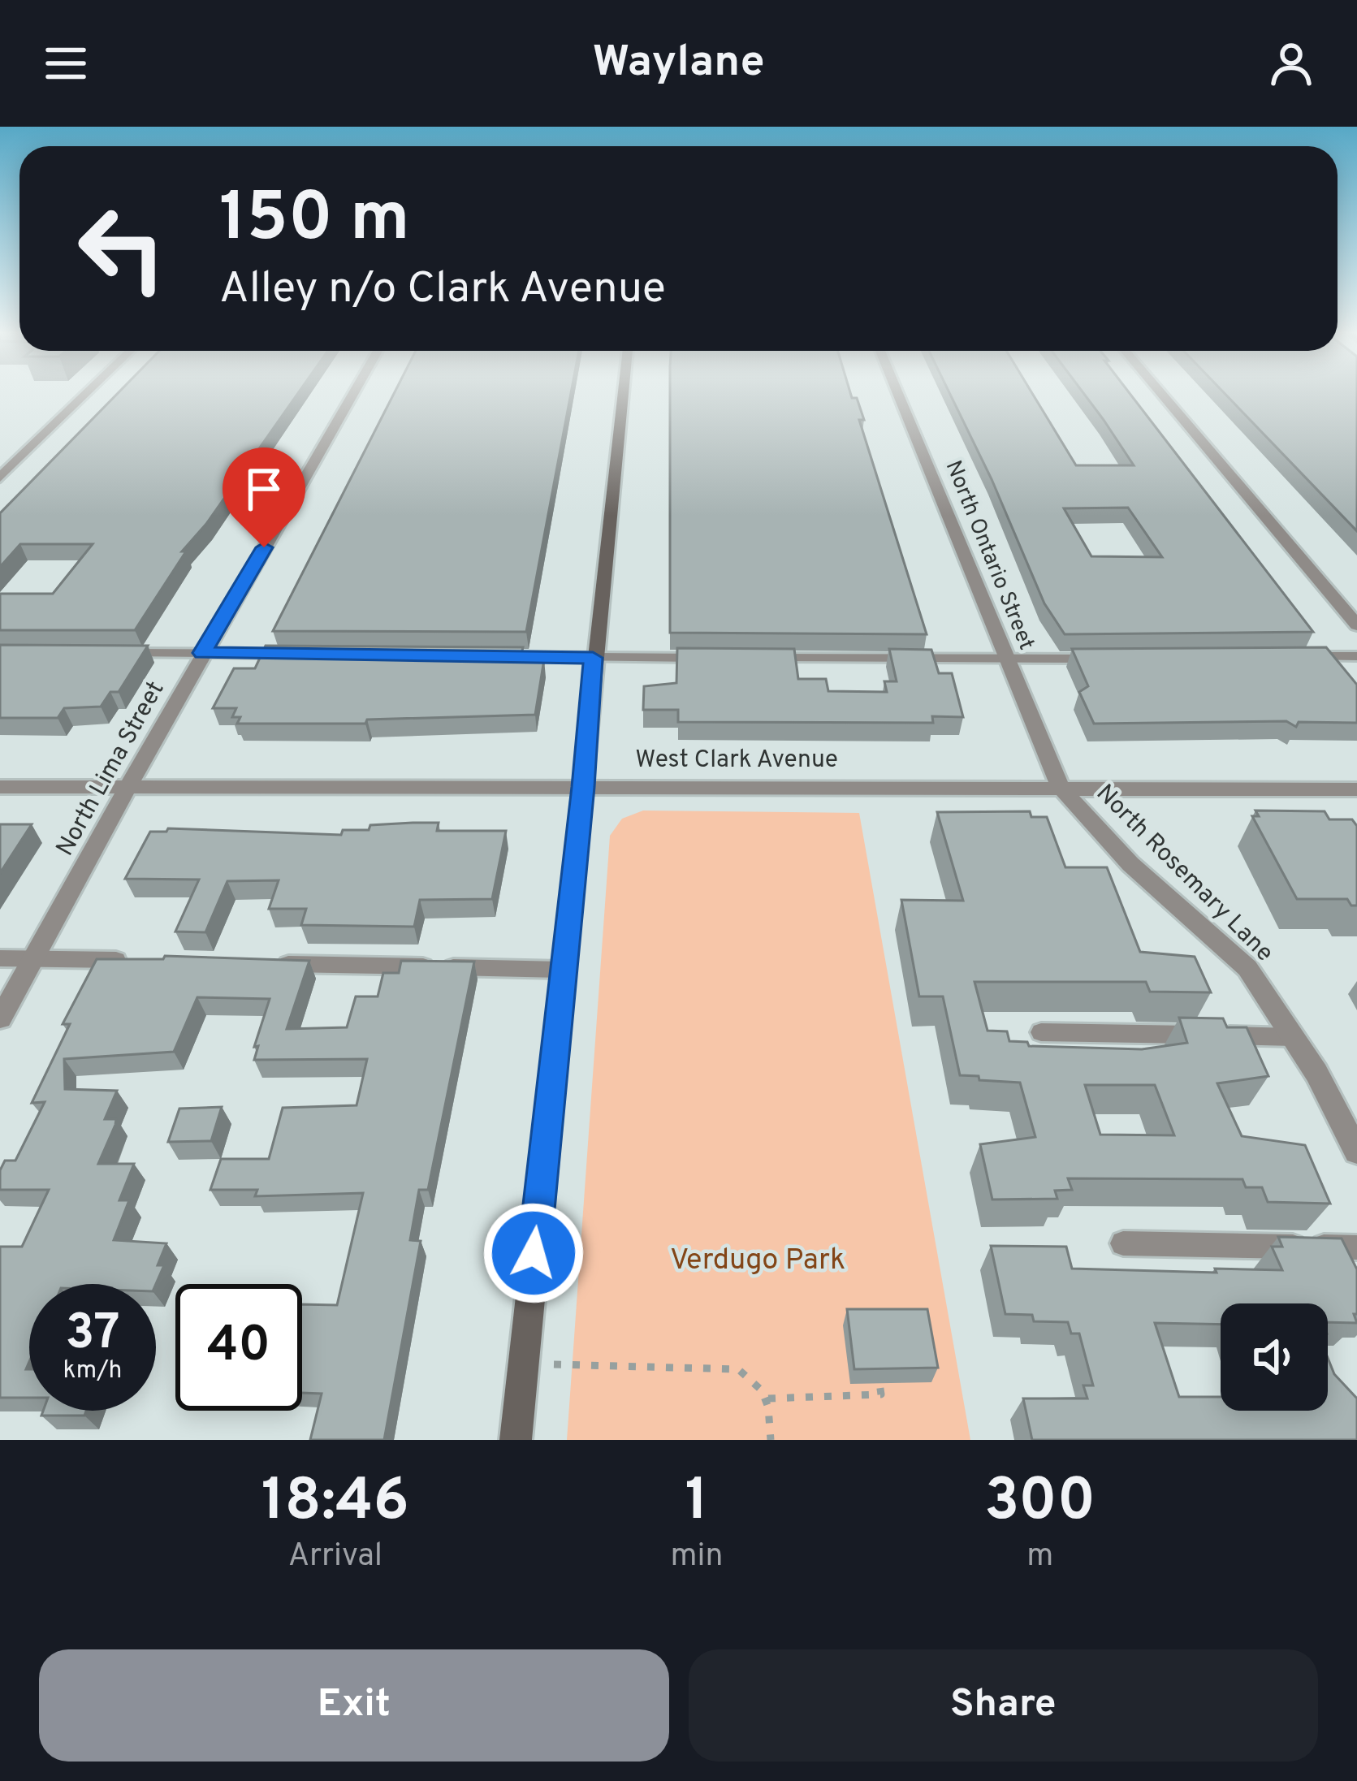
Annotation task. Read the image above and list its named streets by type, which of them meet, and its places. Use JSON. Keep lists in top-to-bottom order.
{
  "streets": {
    "street": [
      "North Ontario Street",
      "West Clark Avenue",
      "North Lima Street",
      "North Rosemary Lane"
    ]
  },
  "crossings": [
    ["North Ontario Street", "West Clark Avenue"],
    ["North Ontario Street", "North Rosemary Lane"],
    ["West Clark Avenue", "North Lima Street"],
    ["West Clark Avenue", "North Rosemary Lane"]
  ],
  "parks": ["Verdugo Park"],
  "page": {
    "header": "Waylane",
    "turn": ["150 m", "Alley n/o Clark Avenue"],
    "speed": "37 km/h",
    "limit": "40",
    "eta": [
      "18:46",
      "Arrival",
      "1",
      "min",
      "300",
      "m"
    ],
    "buttons": ["Exit", "Share"]
  }
}
